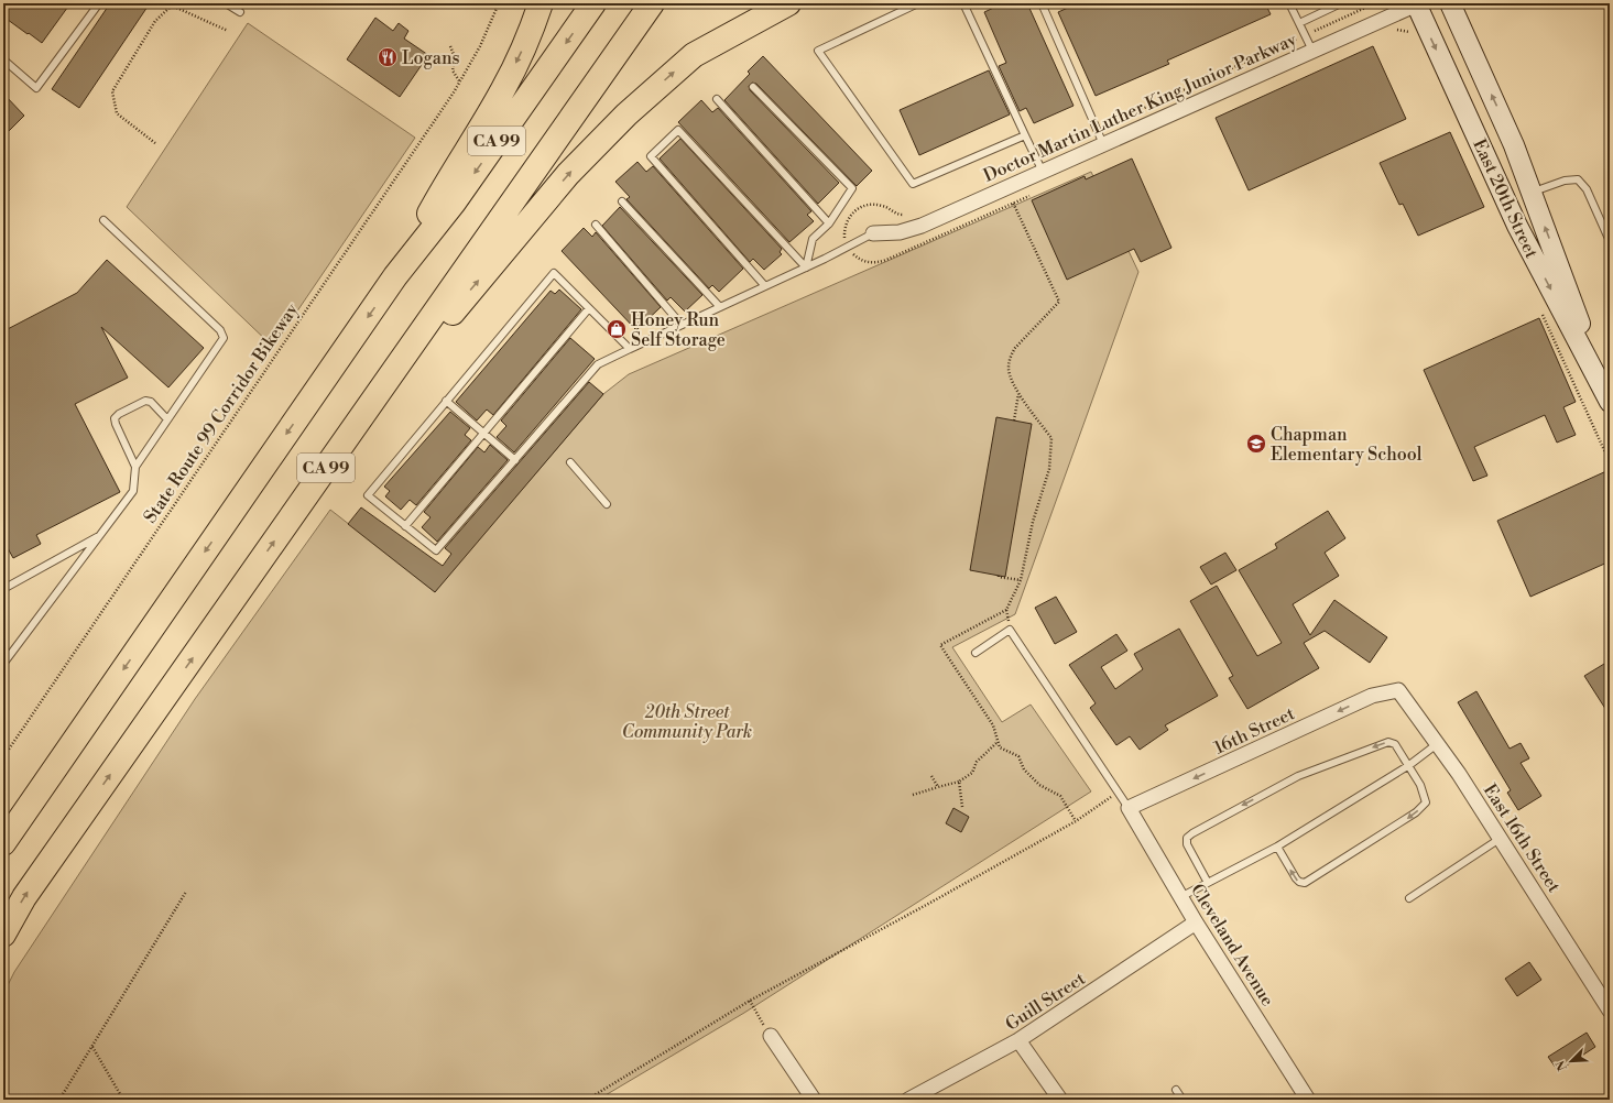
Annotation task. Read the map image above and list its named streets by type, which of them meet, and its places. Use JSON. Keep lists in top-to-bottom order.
{
  "streets": {
    "highway": ["CA 99"],
    "street": [
      "Doctor Martin Luther King Junior Parkway",
      "East 20th Street",
      "16th Street",
      "East 16th Street",
      "Cleveland Avenue",
      "Guill Street"
    ],
    "path": ["State Route 99 Corridor Bikeway"]
  },
  "crossings": [
    ["Doctor Martin Luther King Junior Parkway", "East 20th Street"],
    ["16th Street", "East 16th Street"],
    ["16th Street", "Cleveland Avenue"],
    ["Cleveland Avenue", "Guill Street"]
  ],
  "one_way": ["16th Street"],
  "parks": ["20th Street Community Park"],
  "places": {
    "restaurant": ["Logans"],
    "shop": ["Honey Run Self Storage"],
    "school or university": ["Chapman Elementary School"]
  },
  "north": "bottom left"
}
